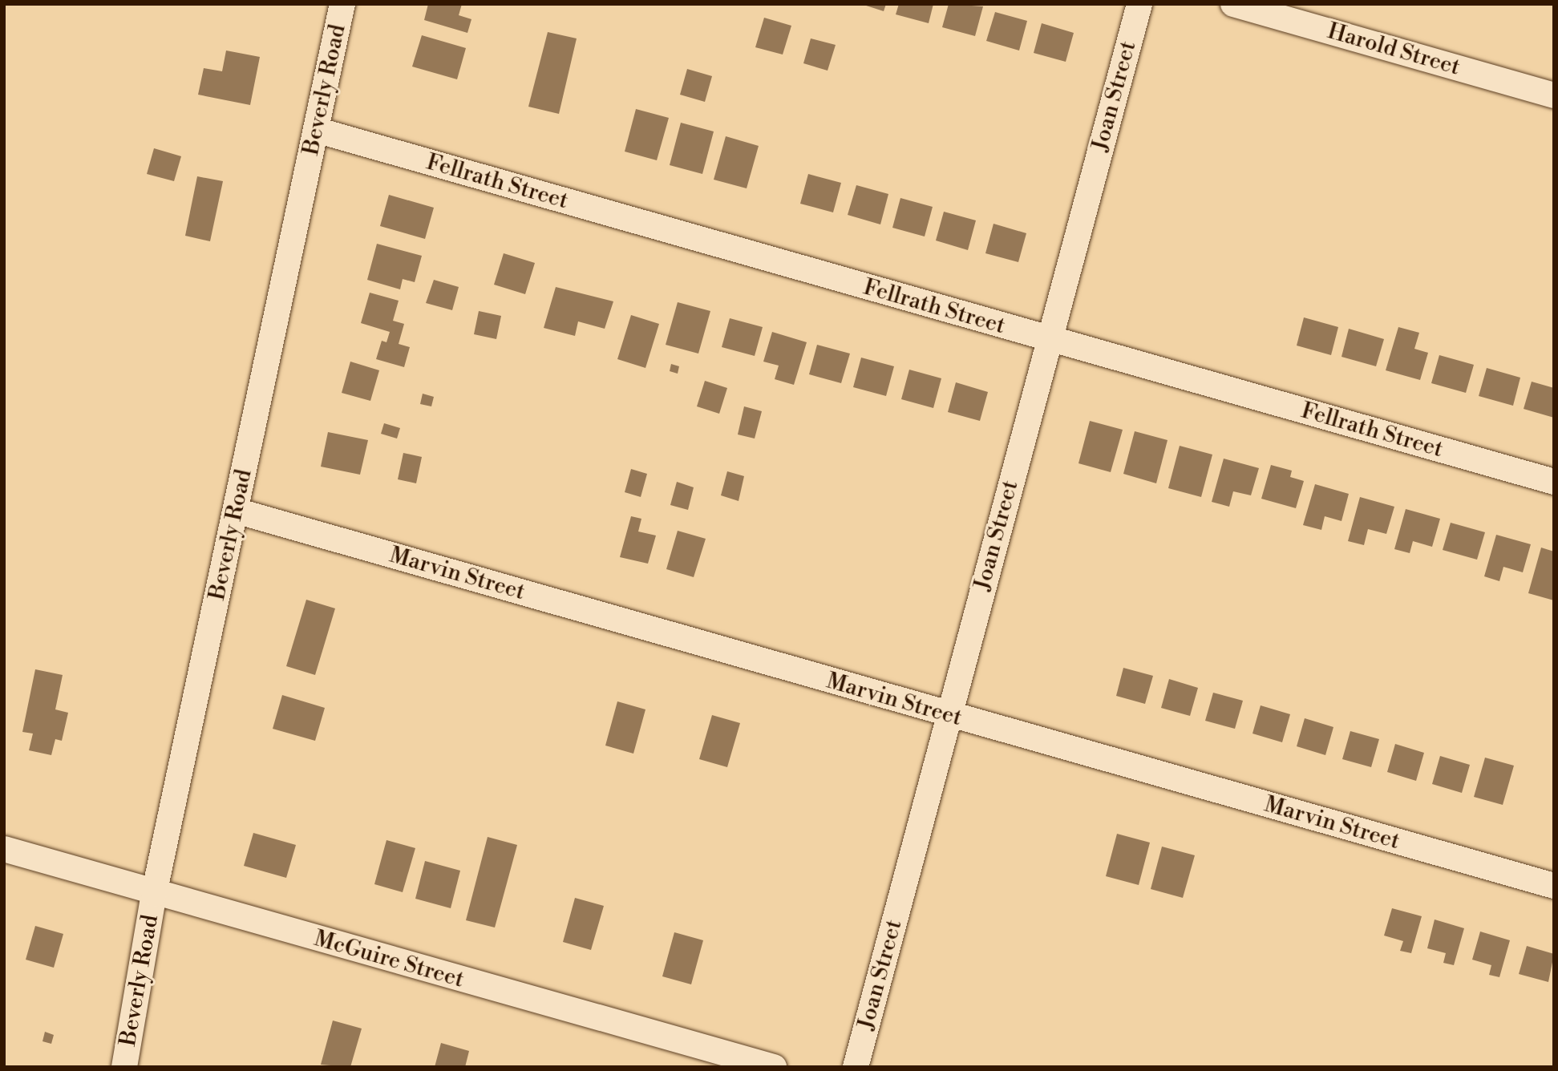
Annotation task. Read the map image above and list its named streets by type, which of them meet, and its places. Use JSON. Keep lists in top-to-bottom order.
{
  "streets": {
    "street": [
      "Harold Street",
      "Beverly Road",
      "Joan Street",
      "Fellrath Street",
      "Marvin Street",
      "McGuire Street"
    ]
  },
  "crossings": [
    ["Beverly Road", "Fellrath Street"],
    ["Beverly Road", "Marvin Street"],
    ["Beverly Road", "McGuire Street"],
    ["Joan Street", "Fellrath Street"],
    ["Joan Street", "Marvin Street"]
  ]
}
